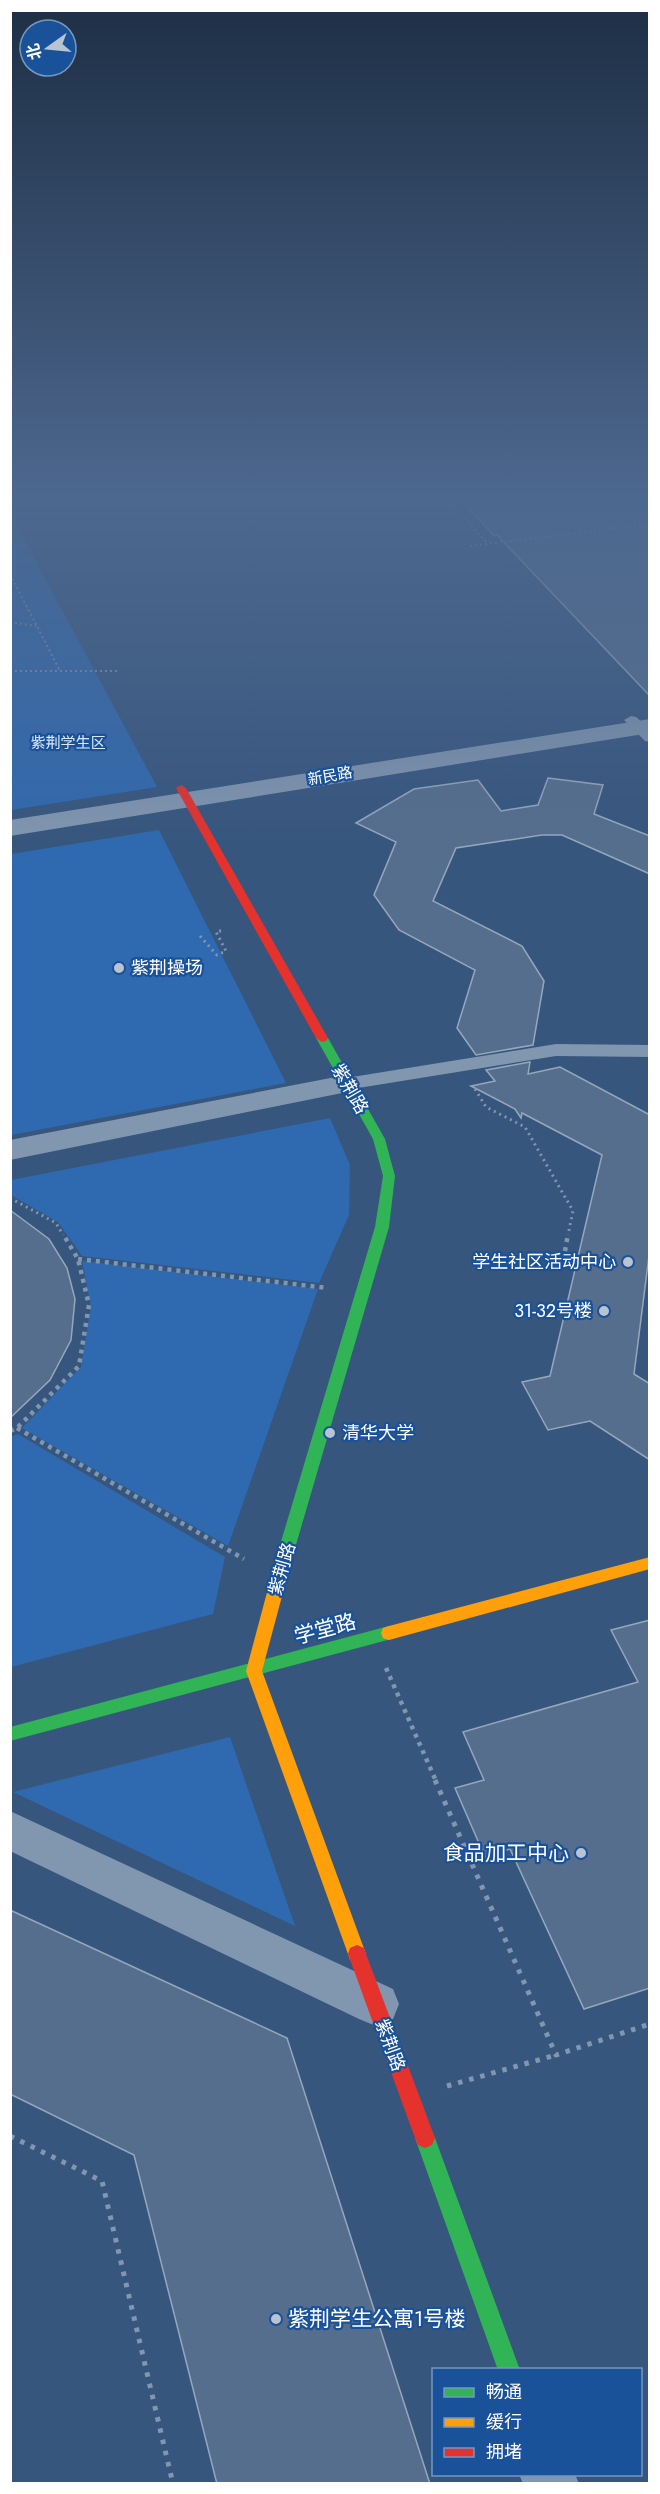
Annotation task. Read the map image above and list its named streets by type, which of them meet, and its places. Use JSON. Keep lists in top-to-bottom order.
{
  "streets": {
    "street": ["新民路", "紫荆路", "学堂路"]
  },
  "crossings": [
    ["新民路", "紫荆路"],
    ["紫荆路", "学堂路"]
  ],
  "parks": ["紫荆学生区"],
  "places": [
    "紫荆操场",
    "学生社区活动中心",
    "31-32号楼",
    "清华大学",
    "食品加工中心",
    "紫荆学生公寓1号楼"
  ],
  "legend": ["畅通", "缓行", "拥堵"],
  "north": "left"
}
